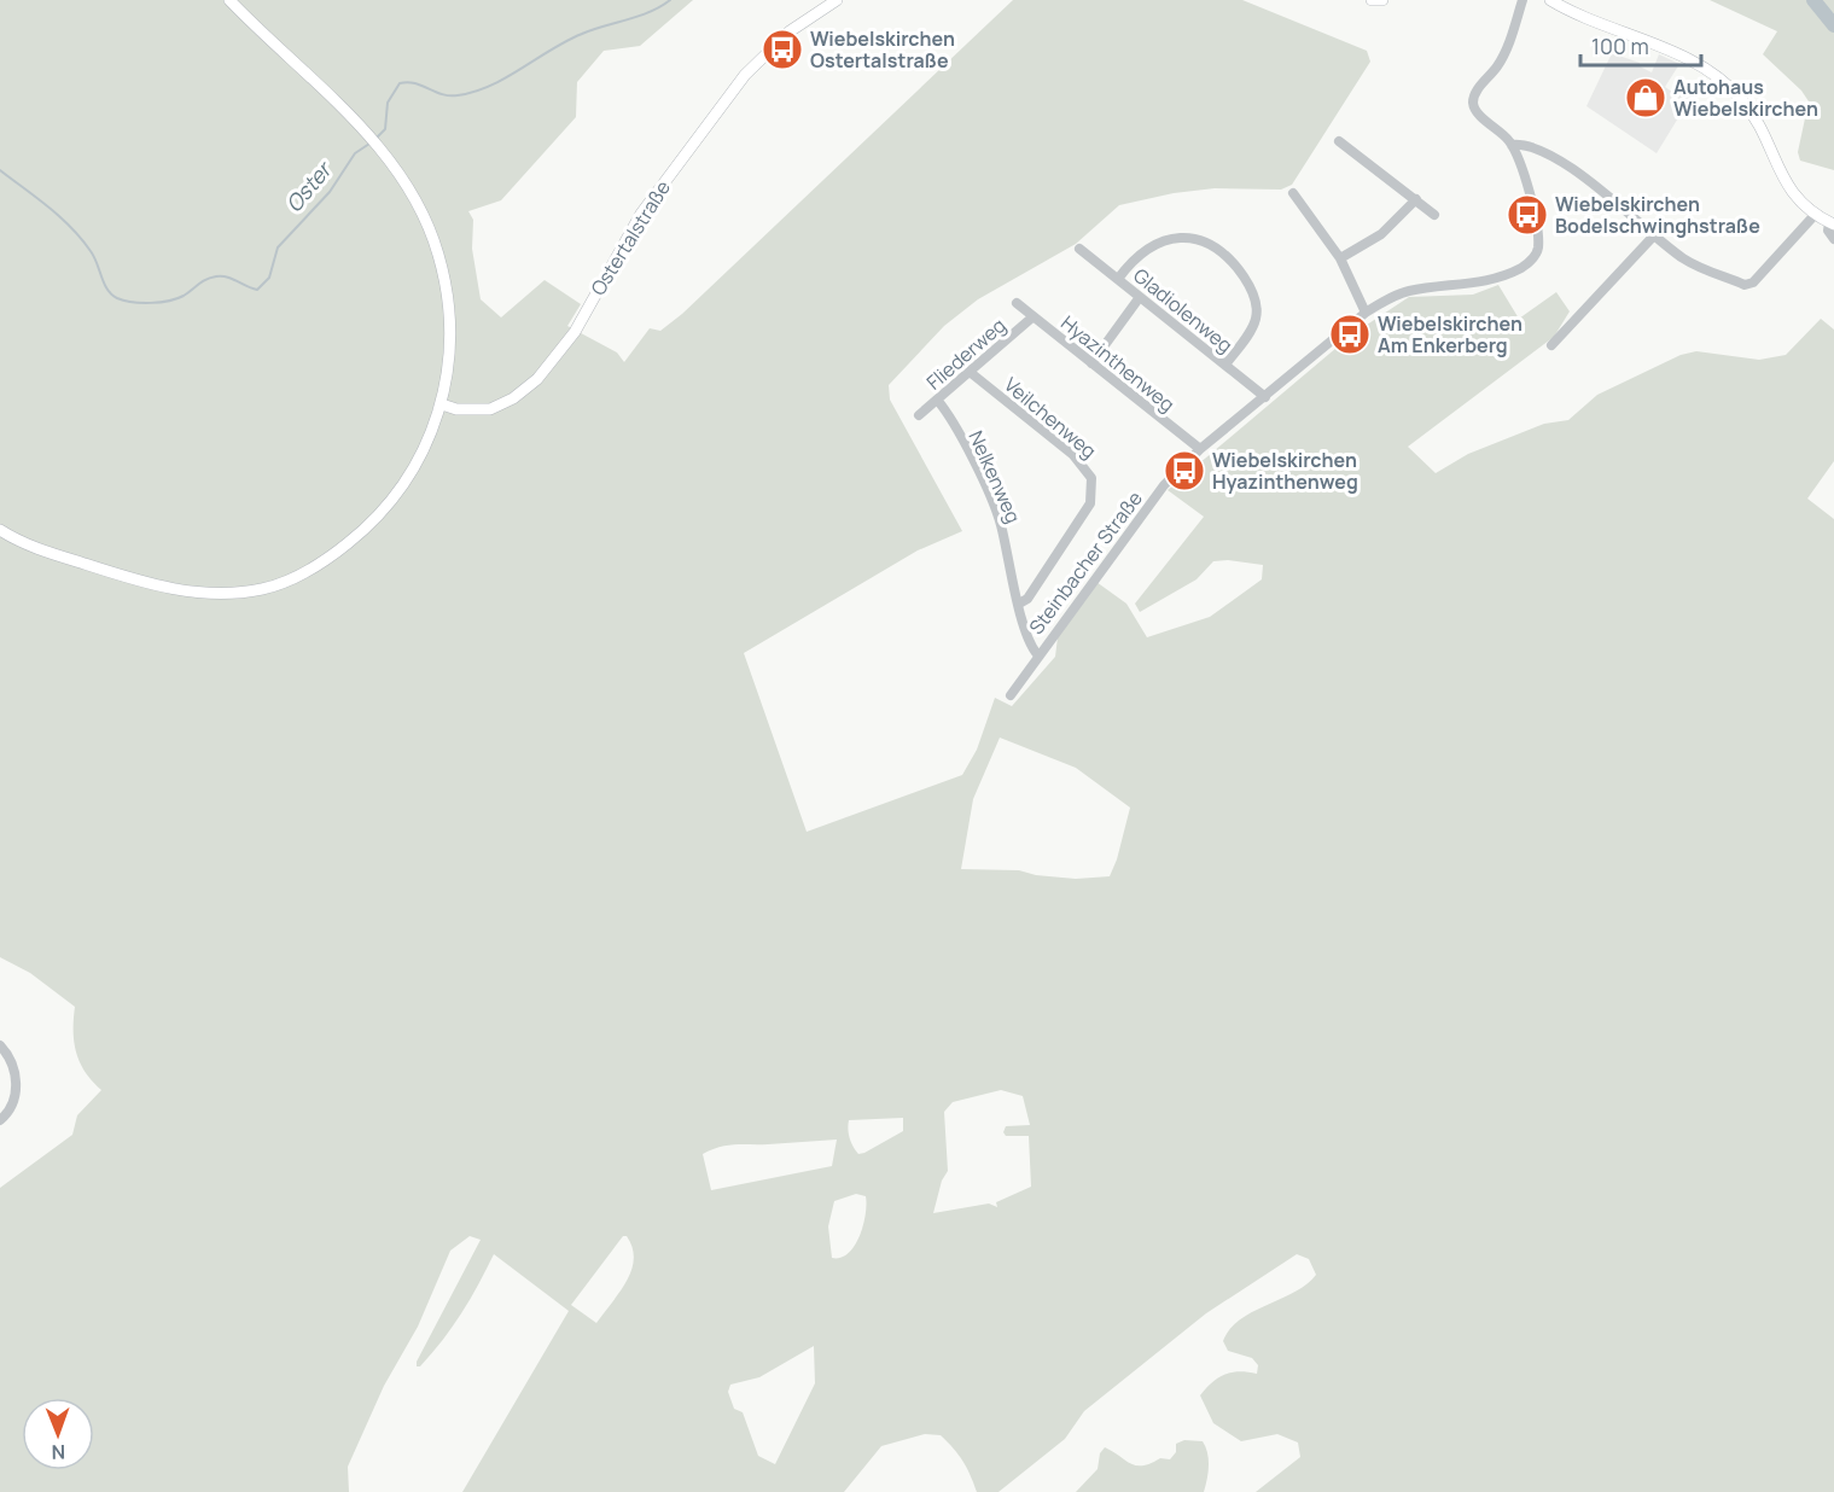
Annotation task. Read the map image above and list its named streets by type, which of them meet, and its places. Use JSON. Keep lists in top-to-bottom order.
{
  "streets": {
    "main road": ["Ostertalstraße"],
    "street": [
      "Gladiolenweg",
      "Fliederweg",
      "Hyazinthenweg",
      "Veilchenweg",
      "Nelkenweg",
      "Steinbacher Straße"
    ]
  },
  "crossings": [
    ["Gladiolenweg", "Steinbacher Straße"],
    ["Fliederweg", "Hyazinthenweg"],
    ["Fliederweg", "Veilchenweg"],
    ["Fliederweg", "Nelkenweg"],
    ["Hyazinthenweg", "Steinbacher Straße"],
    ["Veilchenweg", "Nelkenweg"],
    ["Nelkenweg", "Steinbacher Straße"]
  ],
  "water": ["Oster"],
  "places": {
    "bus stop": [
      "Wiebelskirchen Ostertalstraße",
      "Wiebelskirchen Bodelschwinghstraße",
      "Wiebelskirchen Am Enkerberg",
      "Wiebelskirchen Hyazinthenweg"
    ],
    "shop": ["Autohaus Wiebelskirchen"]
  },
  "scale_bar": "100 m",
  "north": "bottom"
}
